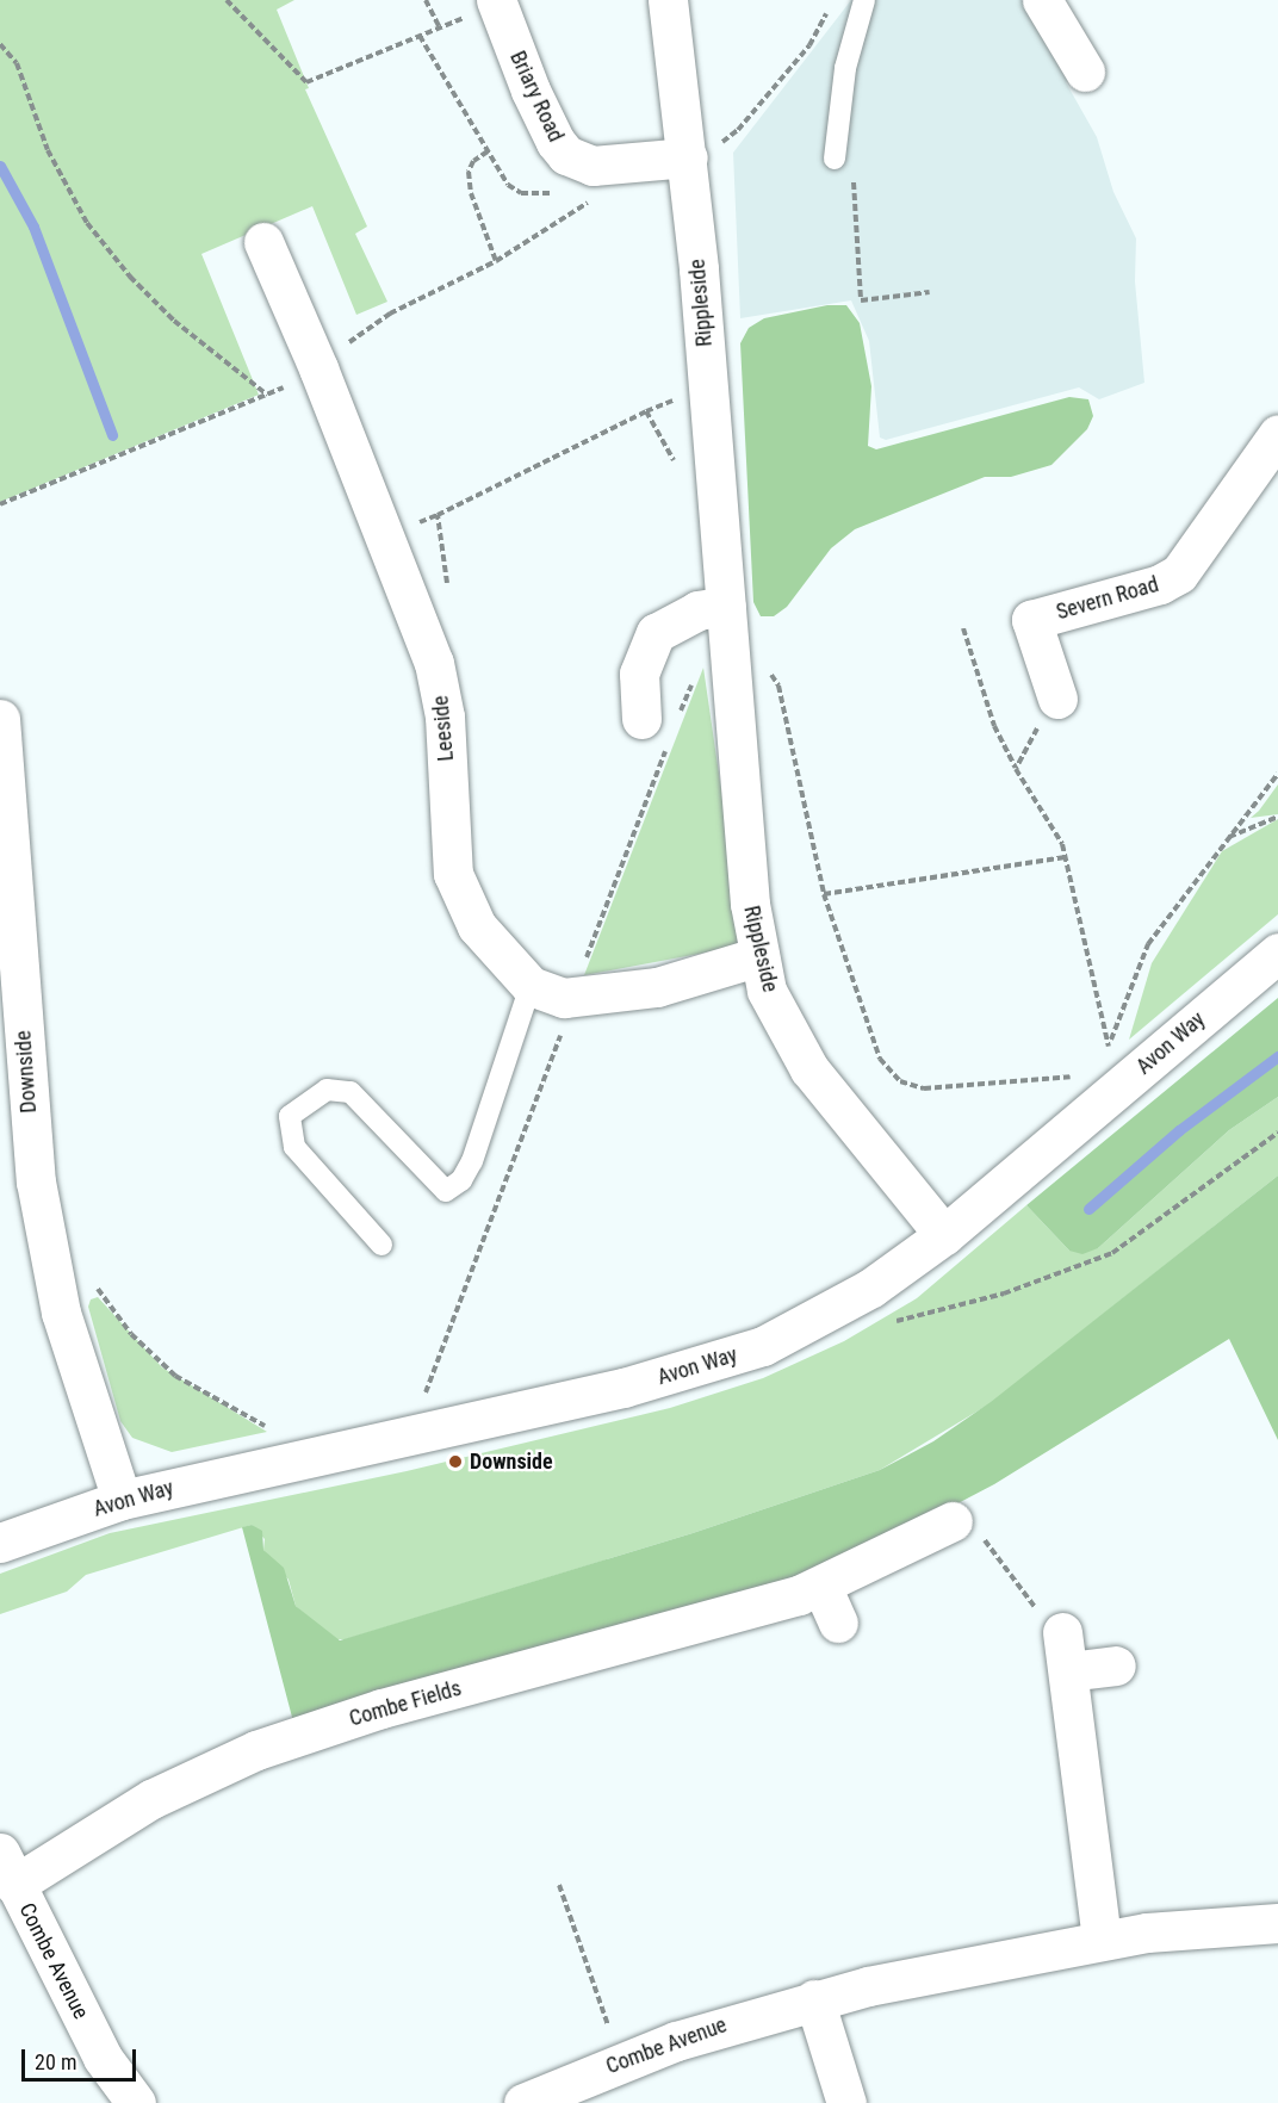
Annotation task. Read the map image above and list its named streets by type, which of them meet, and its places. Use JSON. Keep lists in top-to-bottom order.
{
  "streets": {
    "street": [
      "Briary Road",
      "Rippleside",
      "Severn Road",
      "Leeside",
      "Avon Way",
      "Downside",
      "Combe Fields",
      "Combe Avenue"
    ]
  },
  "crossings": [
    ["Briary Road", "Rippleside"],
    ["Rippleside", "Avon Way"],
    ["Avon Way", "Downside"],
    ["Combe Fields", "Combe Avenue"]
  ],
  "places": ["Downside"],
  "scale_bar": "20 m"
}
